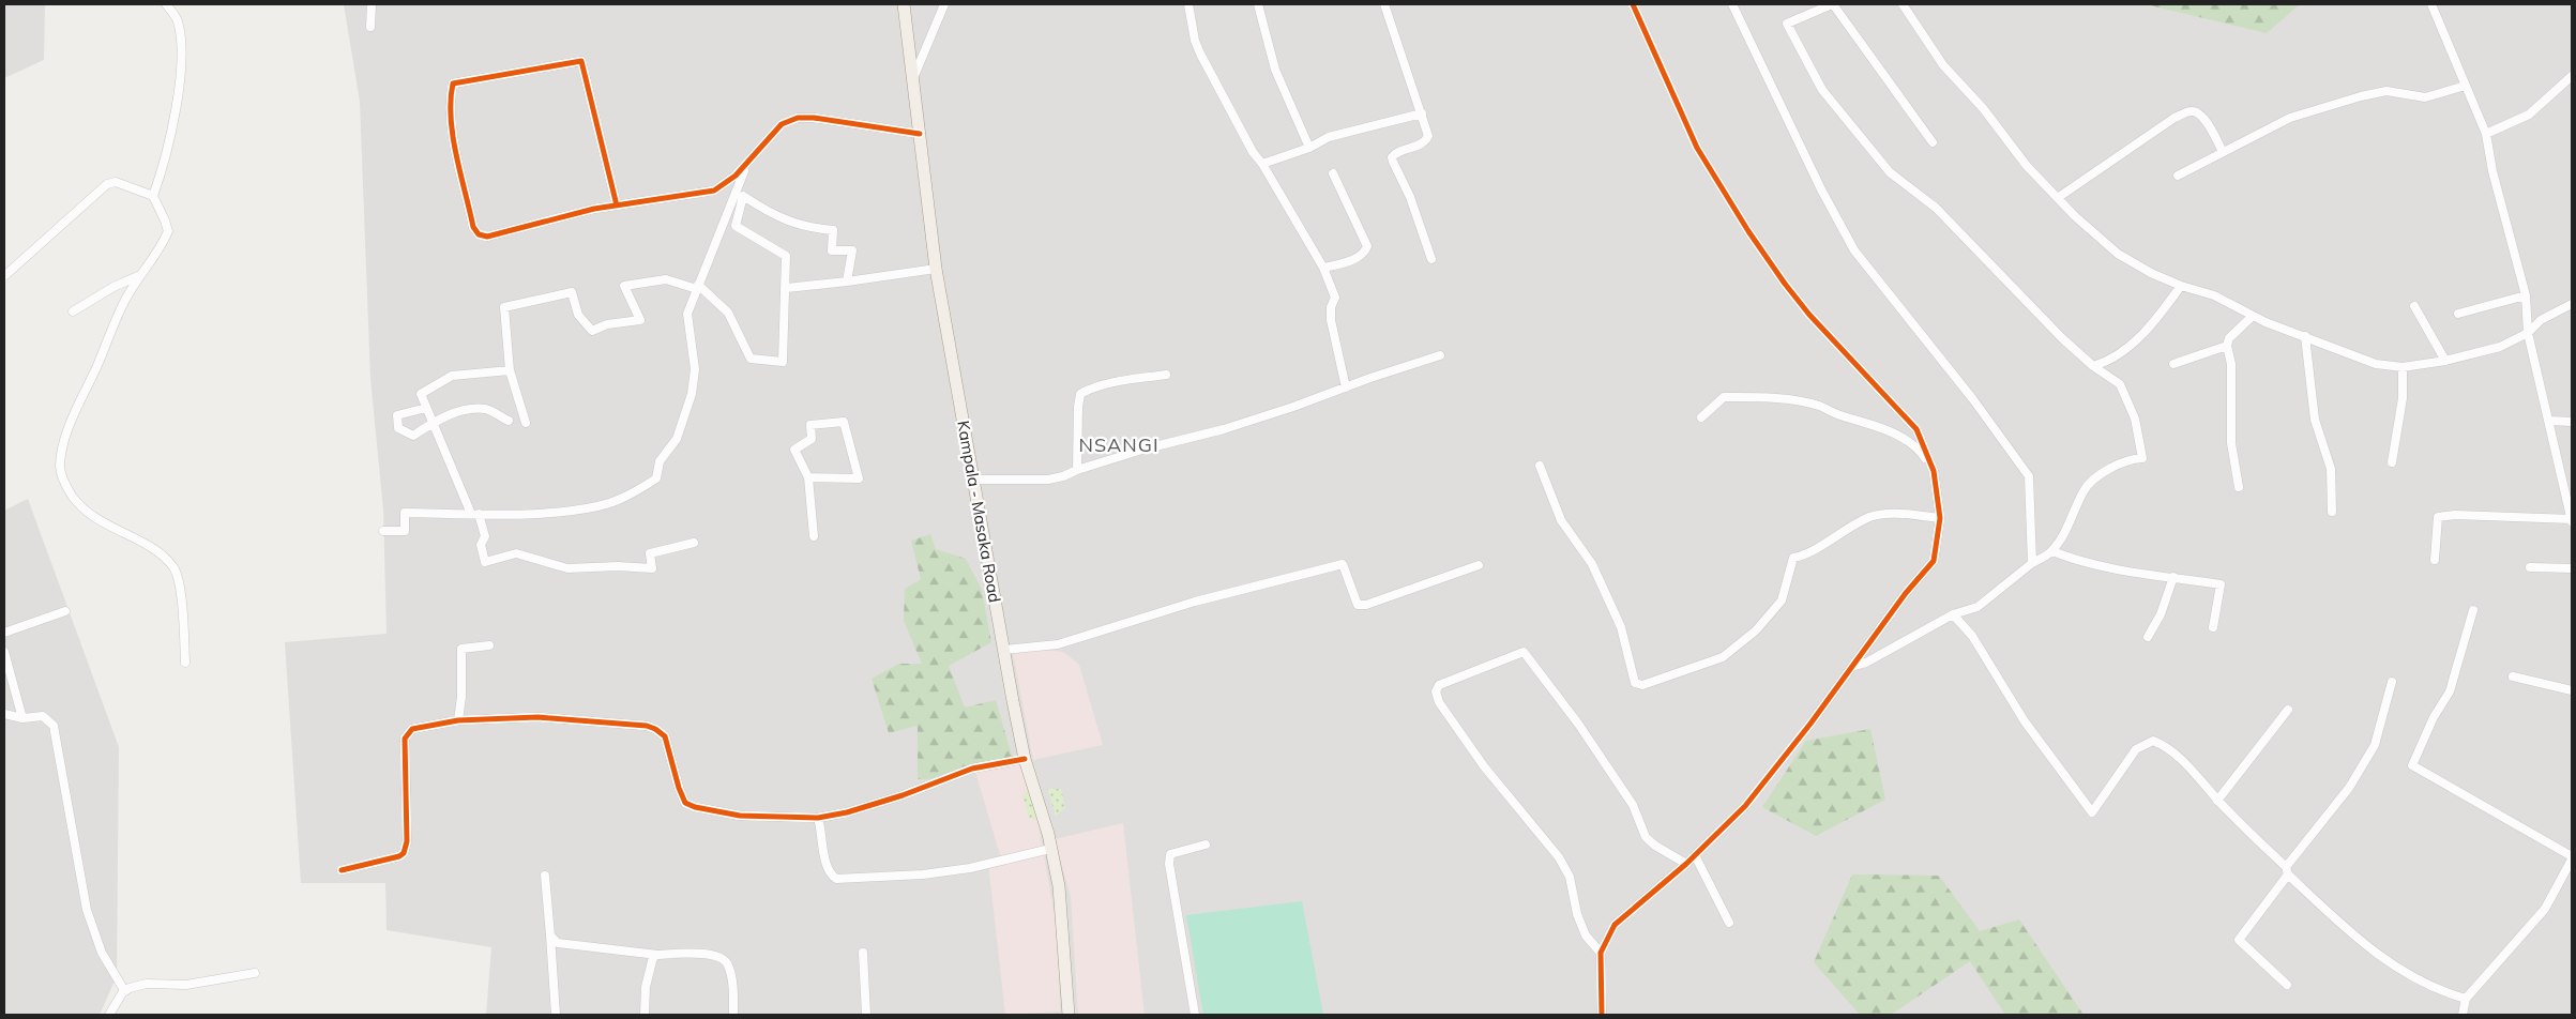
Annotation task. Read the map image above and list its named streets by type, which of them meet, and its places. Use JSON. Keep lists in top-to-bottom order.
{
  "streets": {
    "main road": ["Kampala - Masaka Road"]
  },
  "districts": ["NSANGI"]
}
